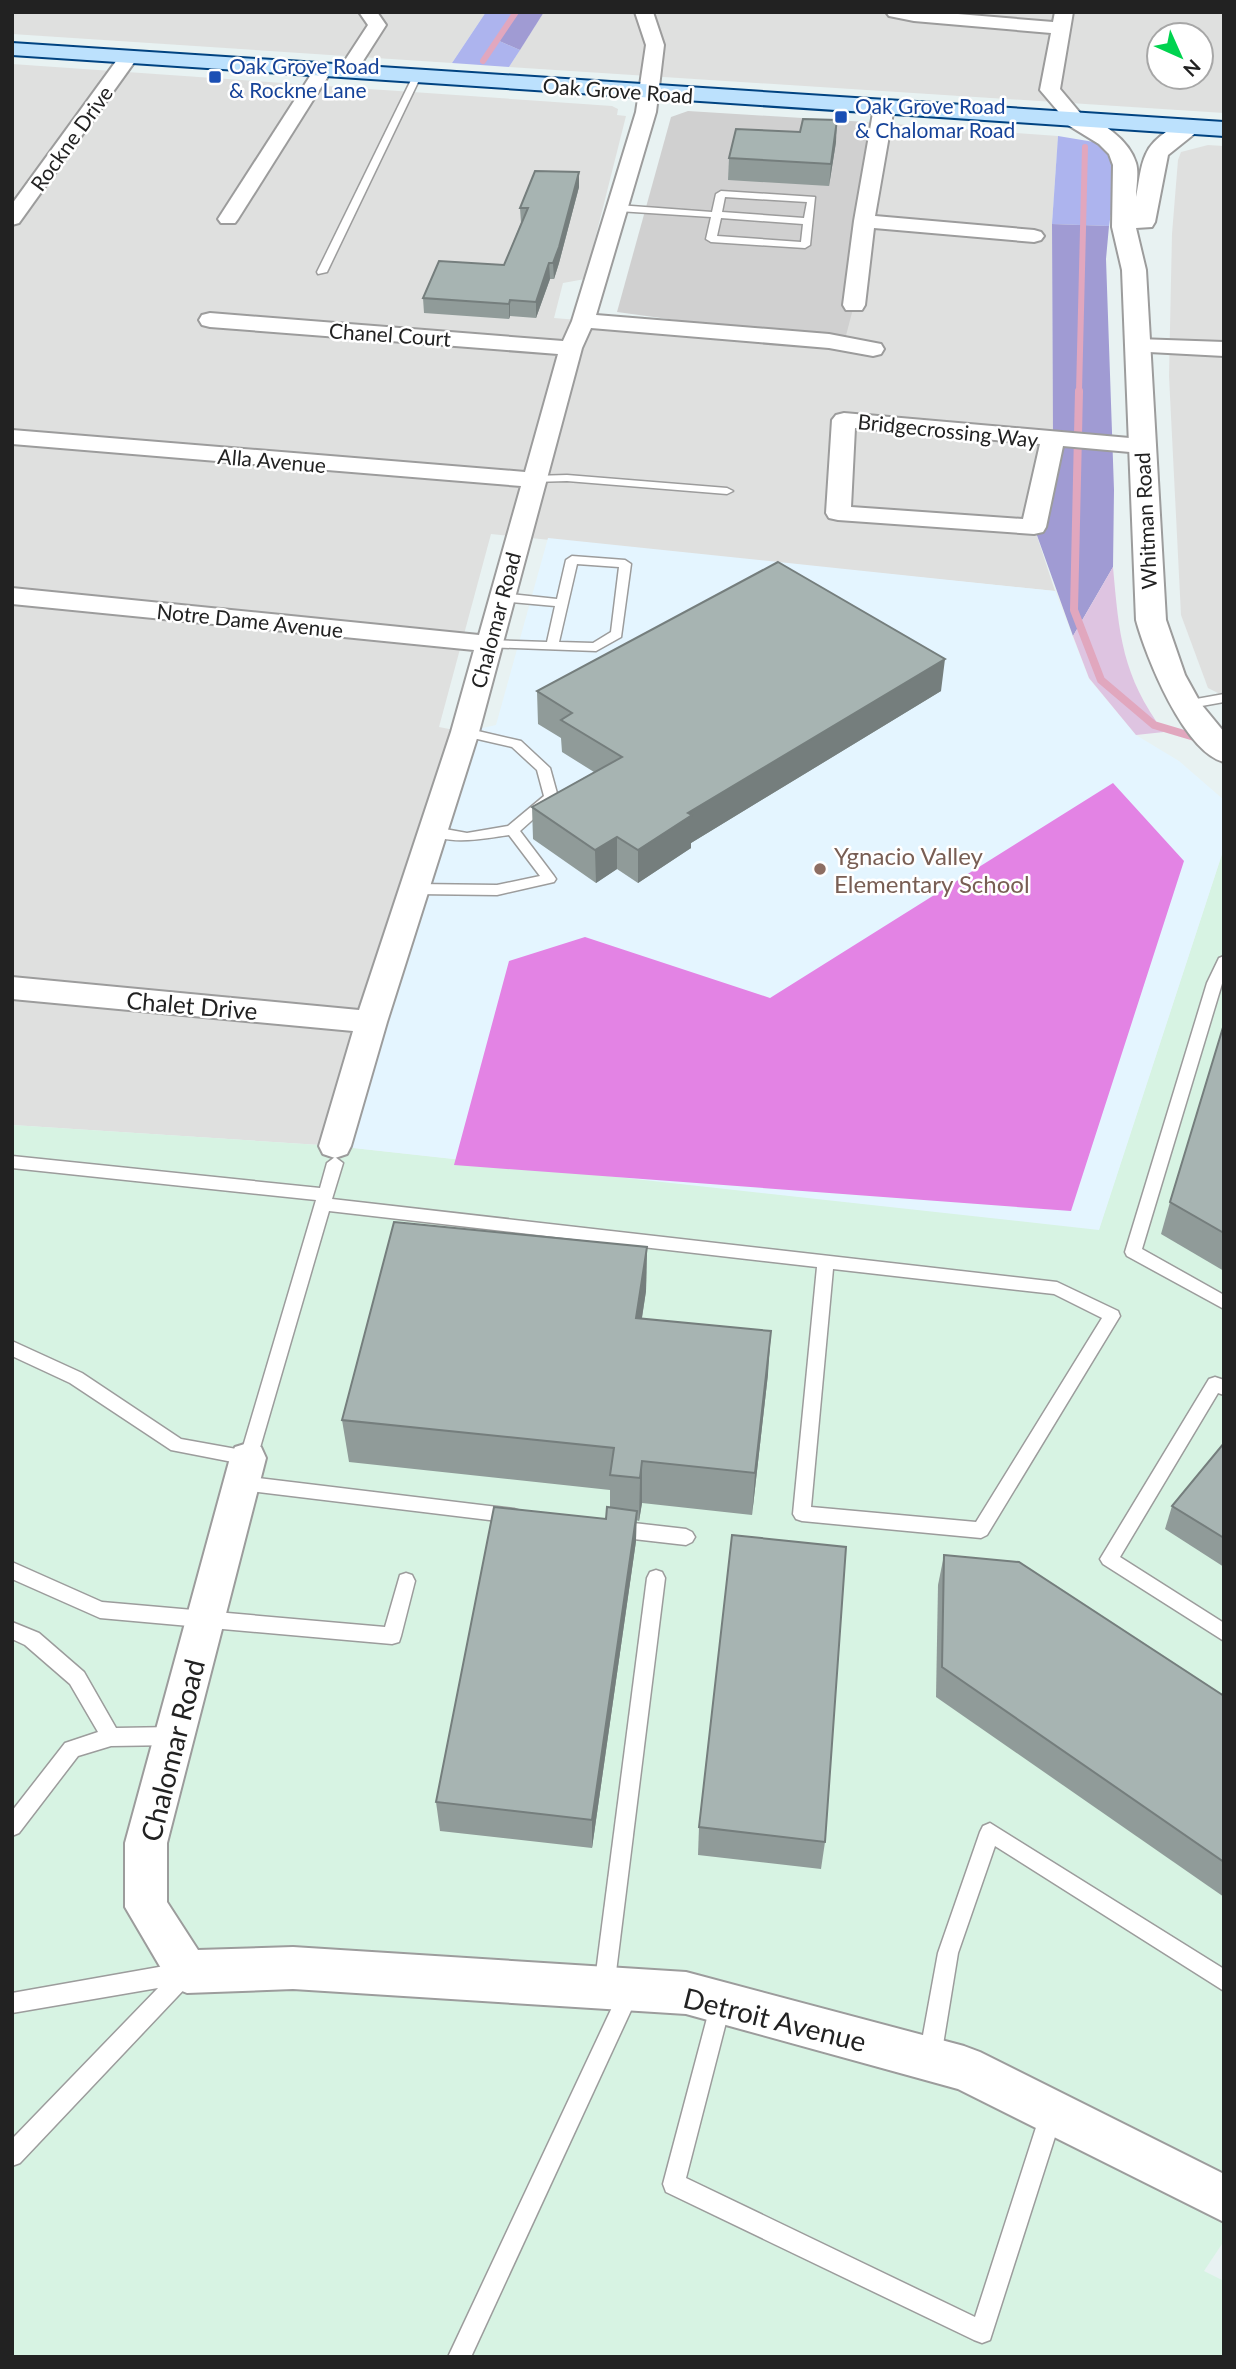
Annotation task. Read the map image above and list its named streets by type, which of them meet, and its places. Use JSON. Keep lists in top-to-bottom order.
{
  "streets": {
    "main road": ["Oak Grove Road"],
    "street": [
      "Rockne Drive",
      "Chanel Court",
      "Bridgecrossing Way",
      "Alla Avenue",
      "Whitman Road",
      "Notre Dame Avenue",
      "Chalomar Road",
      "Chalet Drive",
      "Detroit Avenue"
    ]
  },
  "crossings": [
    ["Oak Grove Road", "Rockne Drive"],
    ["Oak Grove Road", "Whitman Road"],
    ["Oak Grove Road", "Chalomar Road"],
    ["Chanel Court", "Chalomar Road"],
    ["Bridgecrossing Way", "Whitman Road"],
    ["Alla Avenue", "Chalomar Road"],
    ["Notre Dame Avenue", "Chalomar Road"],
    ["Chalomar Road", "Chalet Drive"],
    ["Chalomar Road", "Detroit Avenue"]
  ],
  "places": {
    "transit": ["Oak Grove Road & Rockne Lane", "Oak Grove Road & Chalomar Road"],
    "other": ["Ygnacio Valley Elementary School"]
  },
  "north": "bottom right"
}
